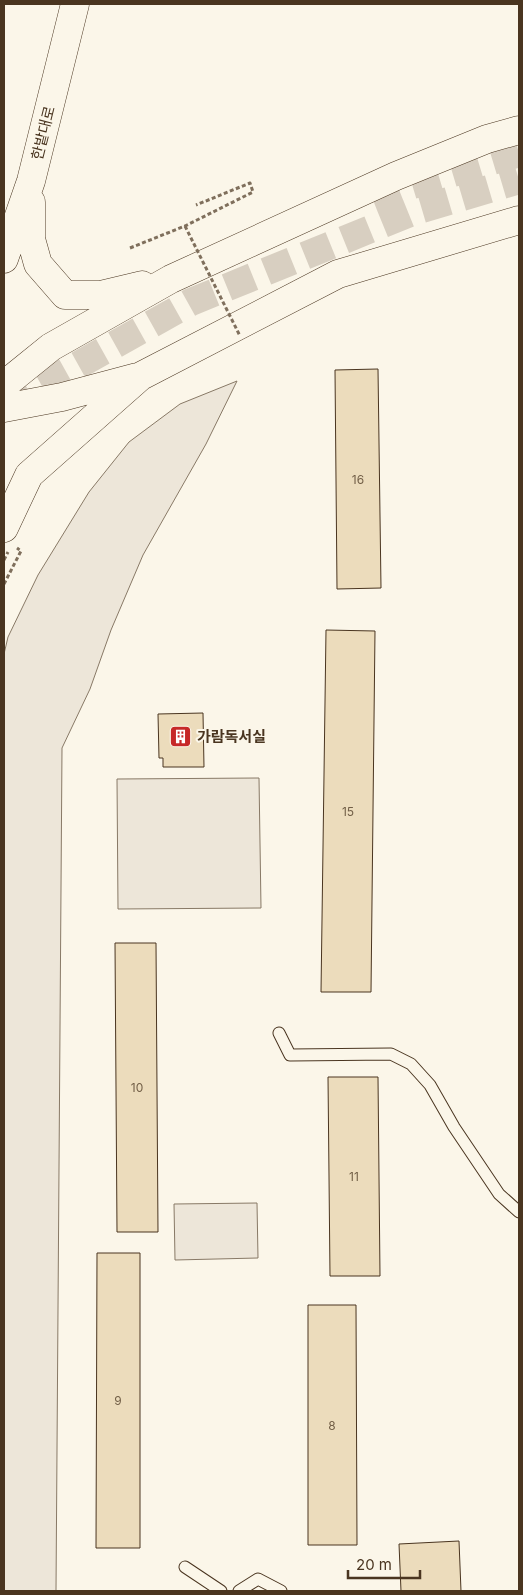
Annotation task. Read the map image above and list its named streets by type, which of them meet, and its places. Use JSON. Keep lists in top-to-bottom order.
{
  "streets": {
    "main road": ["한밭대로"]
  },
  "places": {
    "building": ["가람독서실"]
  },
  "house_numbers": [
    "16",
    "15",
    "10",
    "11",
    "9",
    "8"
  ],
  "scale_bar": "20 m"
}
